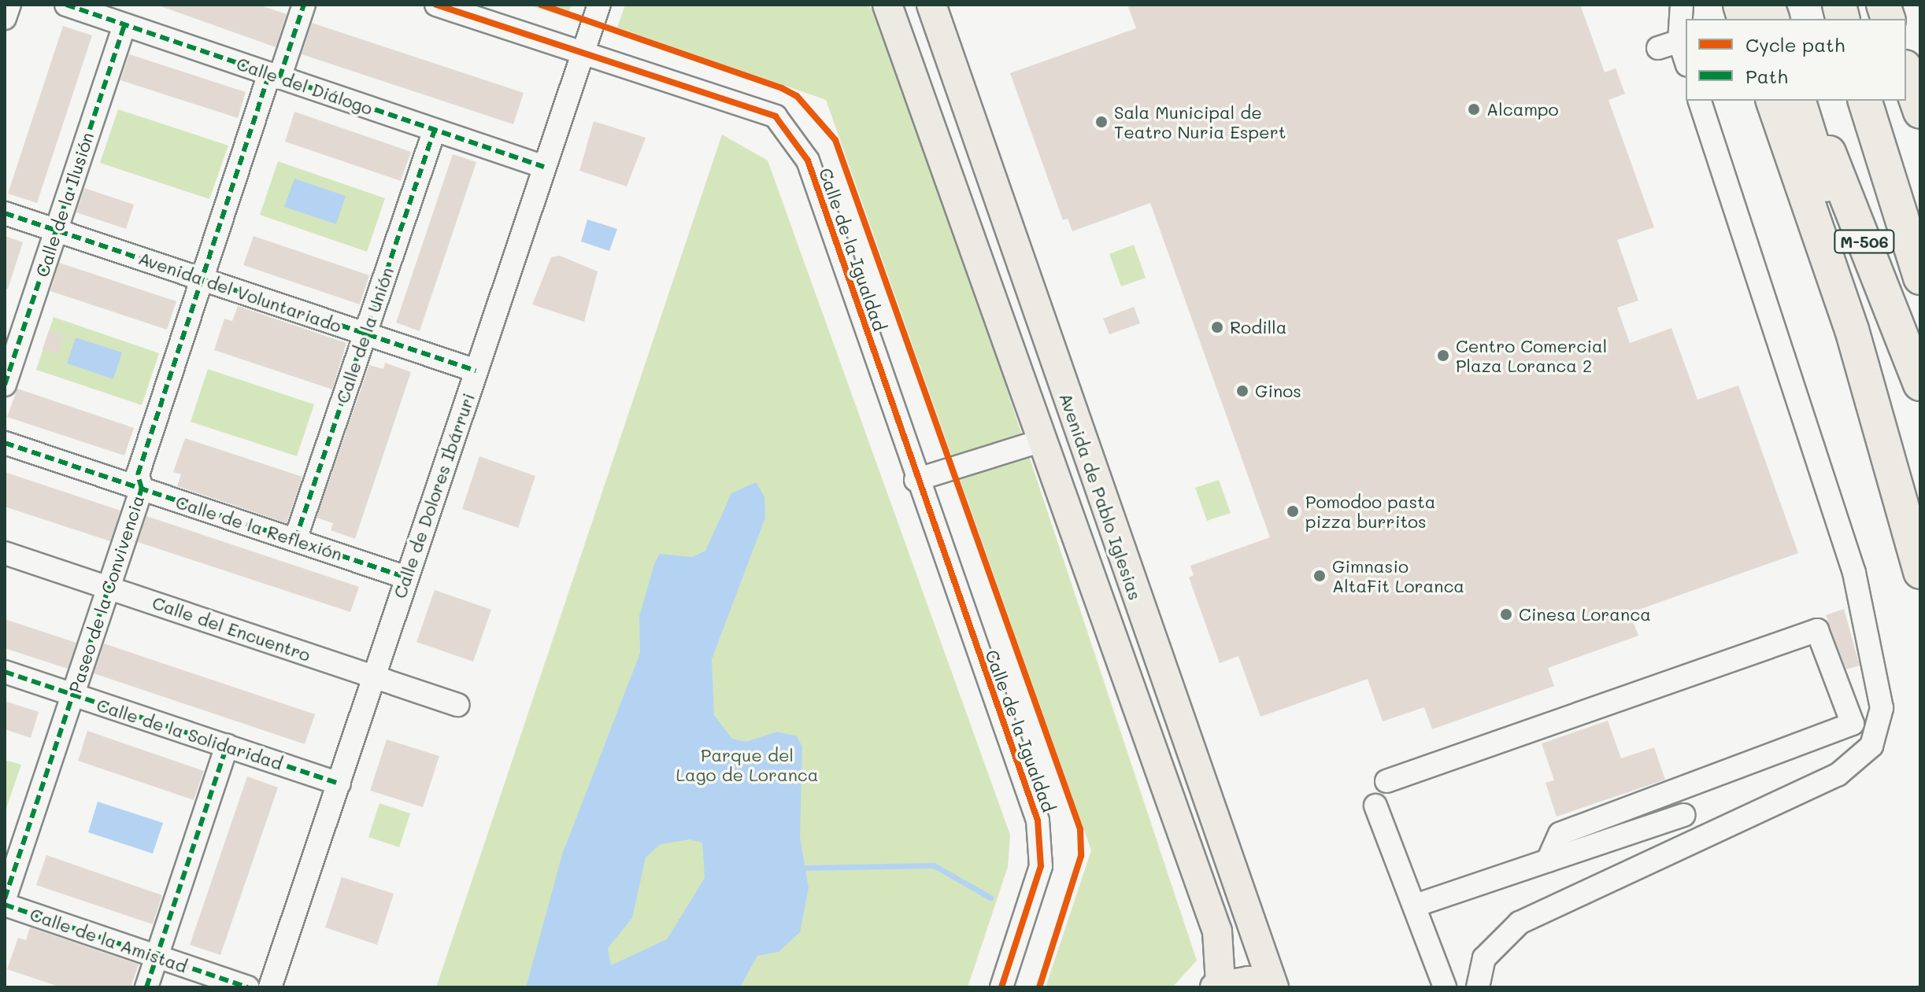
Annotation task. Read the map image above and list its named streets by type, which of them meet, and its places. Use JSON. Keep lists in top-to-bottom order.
{
  "streets": {
    "highway": ["M-506"],
    "main road": ["Avenida de Pablo Iglesias"],
    "street": [
      "Calle del Diálogo",
      "Calle de la Ilusión",
      "Calle de la Igualdad",
      "Avenida del Voluntariado",
      "Calle de la Unión",
      "Calle de Dolores Ibárruri",
      "Calle de la Reflexión",
      "Paseo de la Convivencia",
      "Calle del Encuentro",
      "Calle de la Solidaridad",
      "Calle de la Amistad"
    ]
  },
  "crossings": [
    ["Calle del Diálogo", "Calle de la Ilusión"],
    ["Calle del Diálogo", "Calle de la Unión"],
    ["Calle del Diálogo", "Calle de Dolores Ibárruri"],
    ["Calle del Diálogo", "Paseo de la Convivencia"],
    ["Calle de la Ilusión", "Avenida del Voluntariado"],
    ["Calle de la Igualdad", "Calle de Dolores Ibárruri"],
    ["Avenida del Voluntariado", "Calle de la Unión"],
    ["Avenida del Voluntariado", "Calle de Dolores Ibárruri"],
    ["Avenida del Voluntariado", "Paseo de la Convivencia"],
    ["Calle de la Unión", "Calle de la Reflexión"],
    ["Calle de Dolores Ibárruri", "Calle de la Reflexión"],
    ["Calle de Dolores Ibárruri", "Calle del Encuentro"],
    ["Calle de Dolores Ibárruri", "Calle de la Solidaridad"],
    ["Calle de la Reflexión", "Paseo de la Convivencia"],
    ["Paseo de la Convivencia", "Calle del Encuentro"],
    ["Paseo de la Convivencia", "Calle de la Solidaridad"]
  ],
  "parks": ["Parque del Lago de Loranca"],
  "places": [
    "Alcampo",
    "Sala Municipal de Teatro Nuria Espert",
    "Rodilla",
    "Centro Comercial Plaza Loranca 2",
    "Ginos",
    "Pomodoo pasta pizza burritos",
    "Gimnasio AltaFit Loranca",
    "Cinesa Loranca"
  ],
  "legend": ["Cycle path", "Path"]
}
